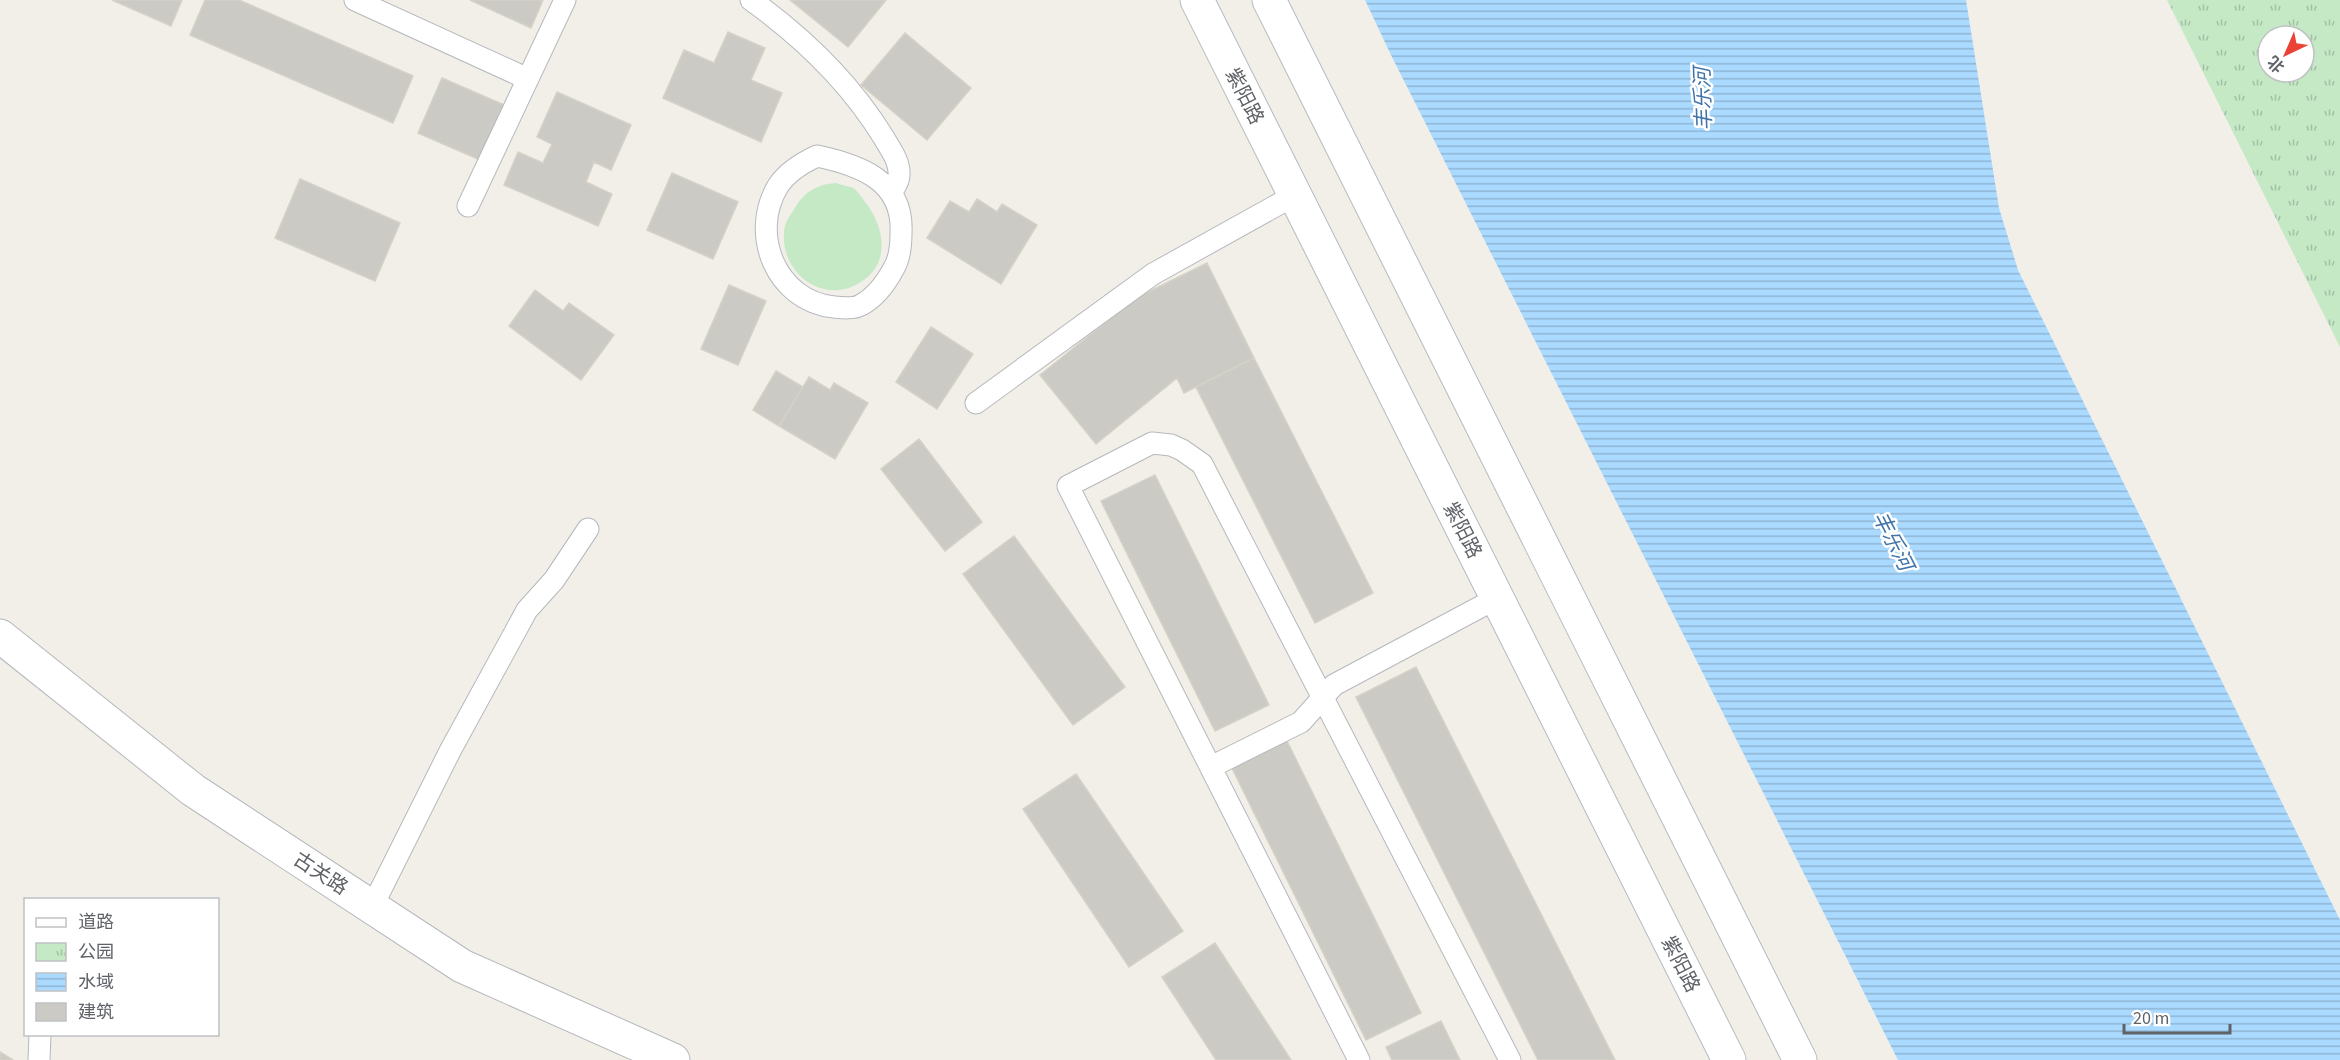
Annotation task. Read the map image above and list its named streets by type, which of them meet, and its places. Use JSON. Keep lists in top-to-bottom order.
{
  "streets": {
    "main road": ["紫阳路", "古关路"]
  },
  "water": ["丰乐河"],
  "legend": [
    "道路",
    "公园",
    "水域",
    "建筑"
  ],
  "scale_bar": "20 m",
  "north": "bottom left"
}
